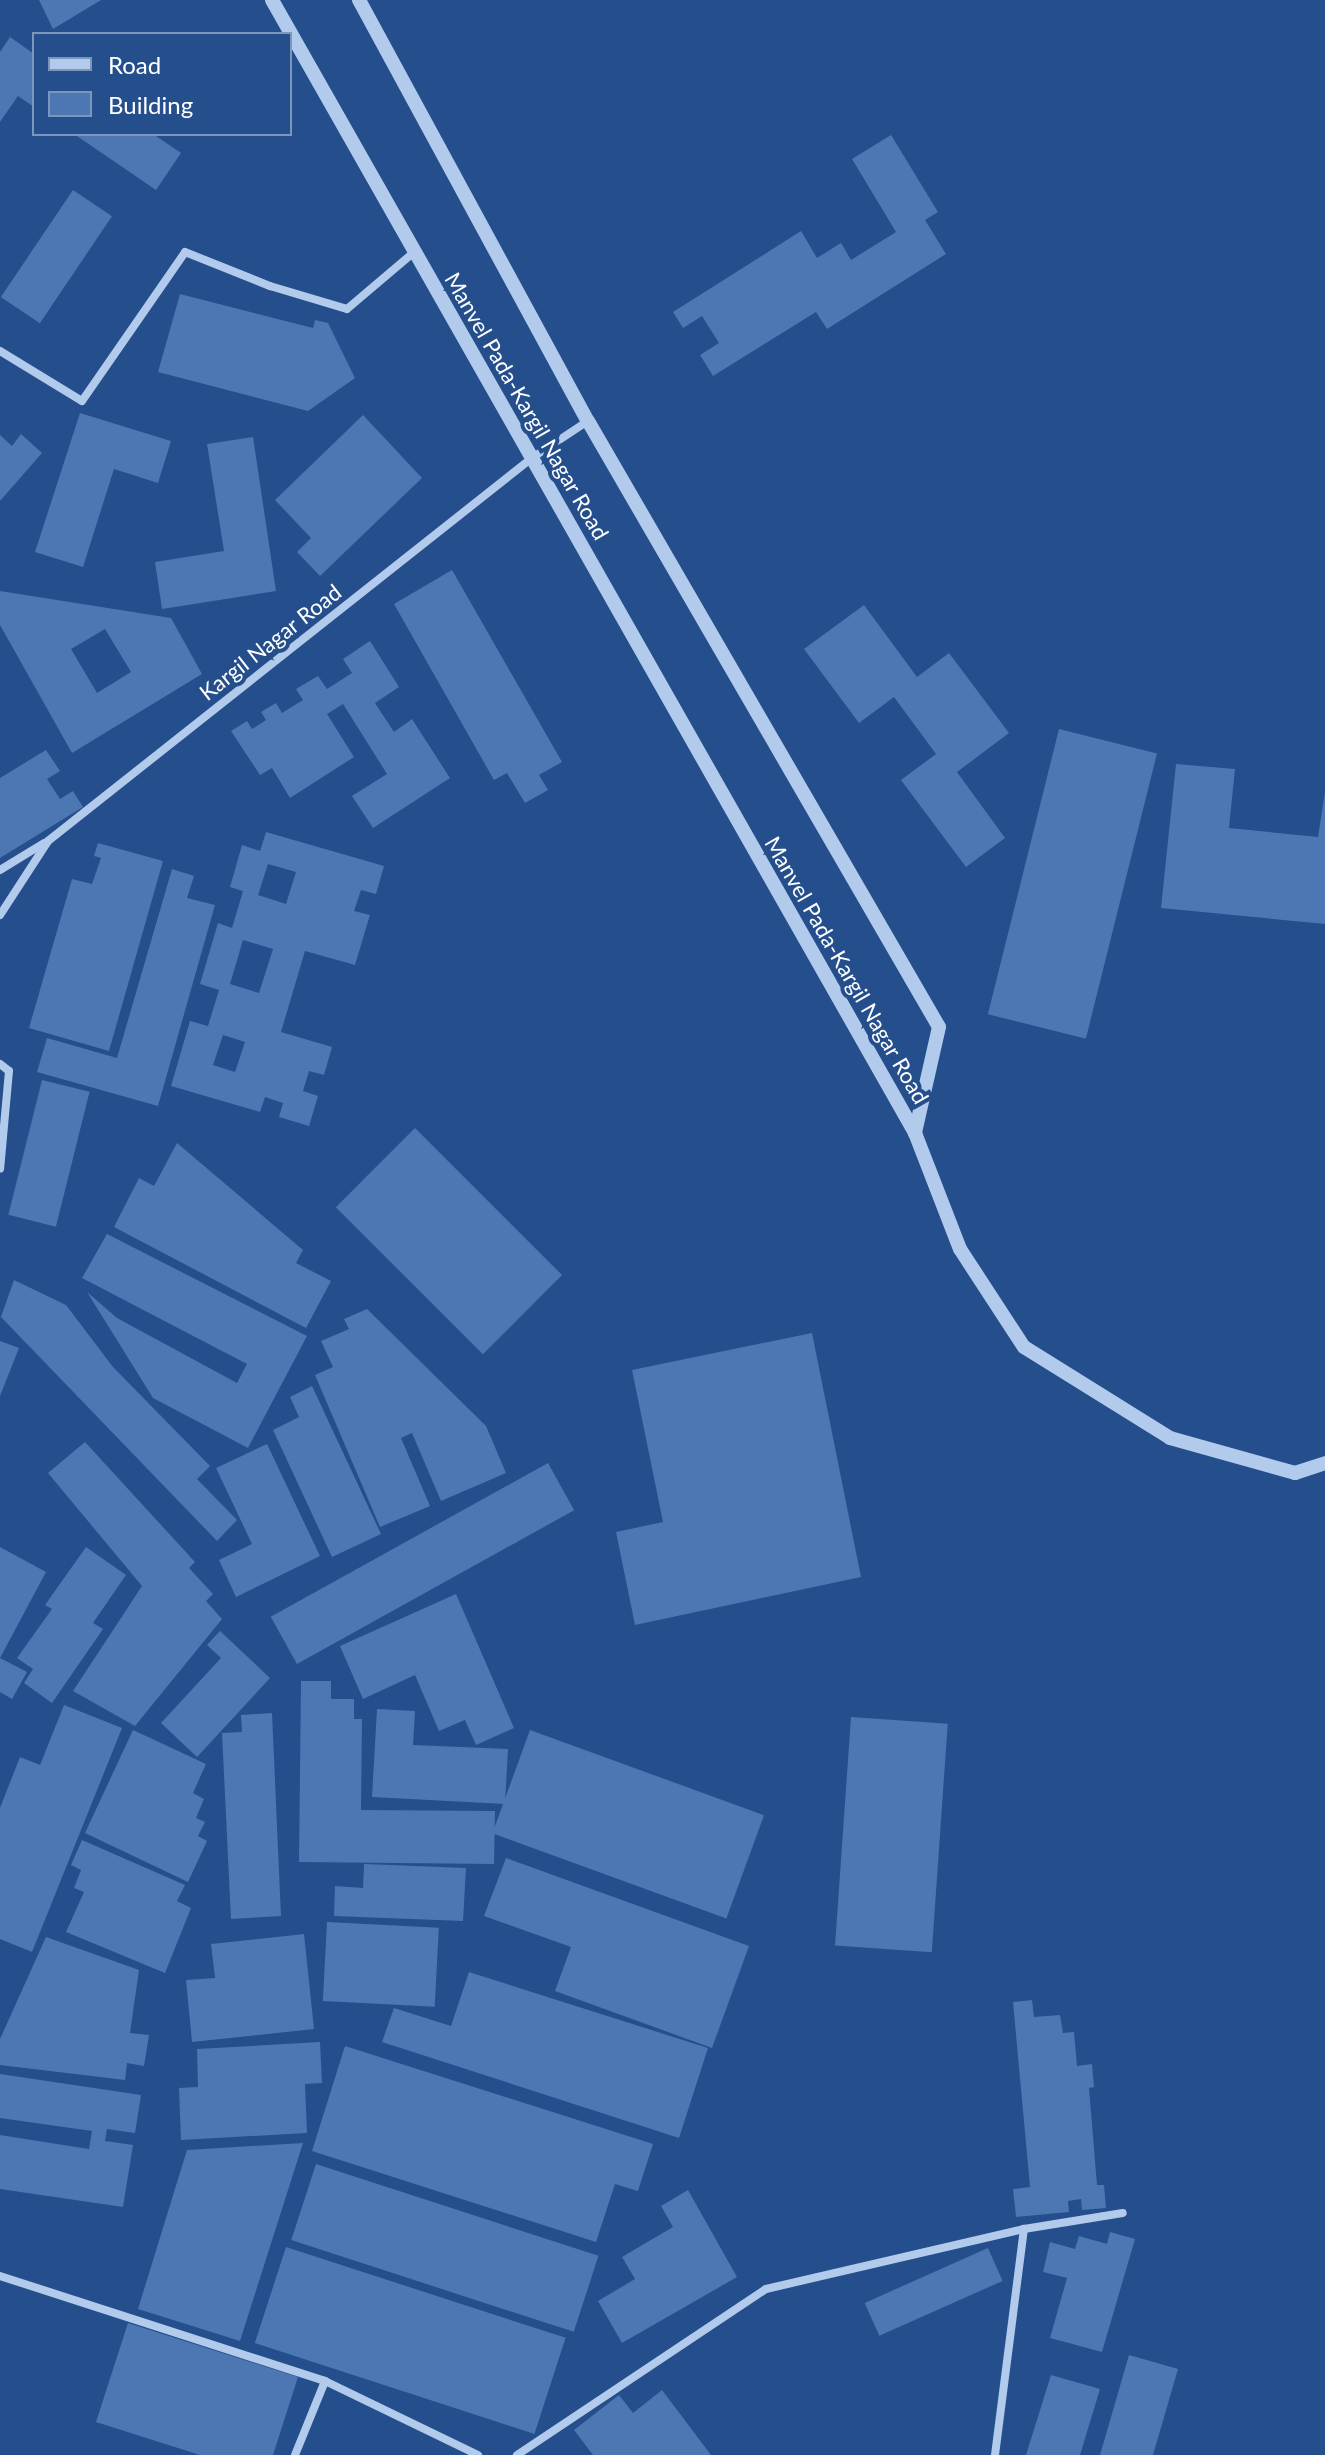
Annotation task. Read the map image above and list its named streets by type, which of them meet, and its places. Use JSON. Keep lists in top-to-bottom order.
{
  "streets": {
    "street": ["Manvel Pada-Kargil Nagar Road", "Kargil Nagar Road"]
  },
  "crossings": [
    ["Manvel Pada-Kargil Nagar Road", "Kargil Nagar Road"]
  ],
  "legend": ["Road", "Building"]
}
